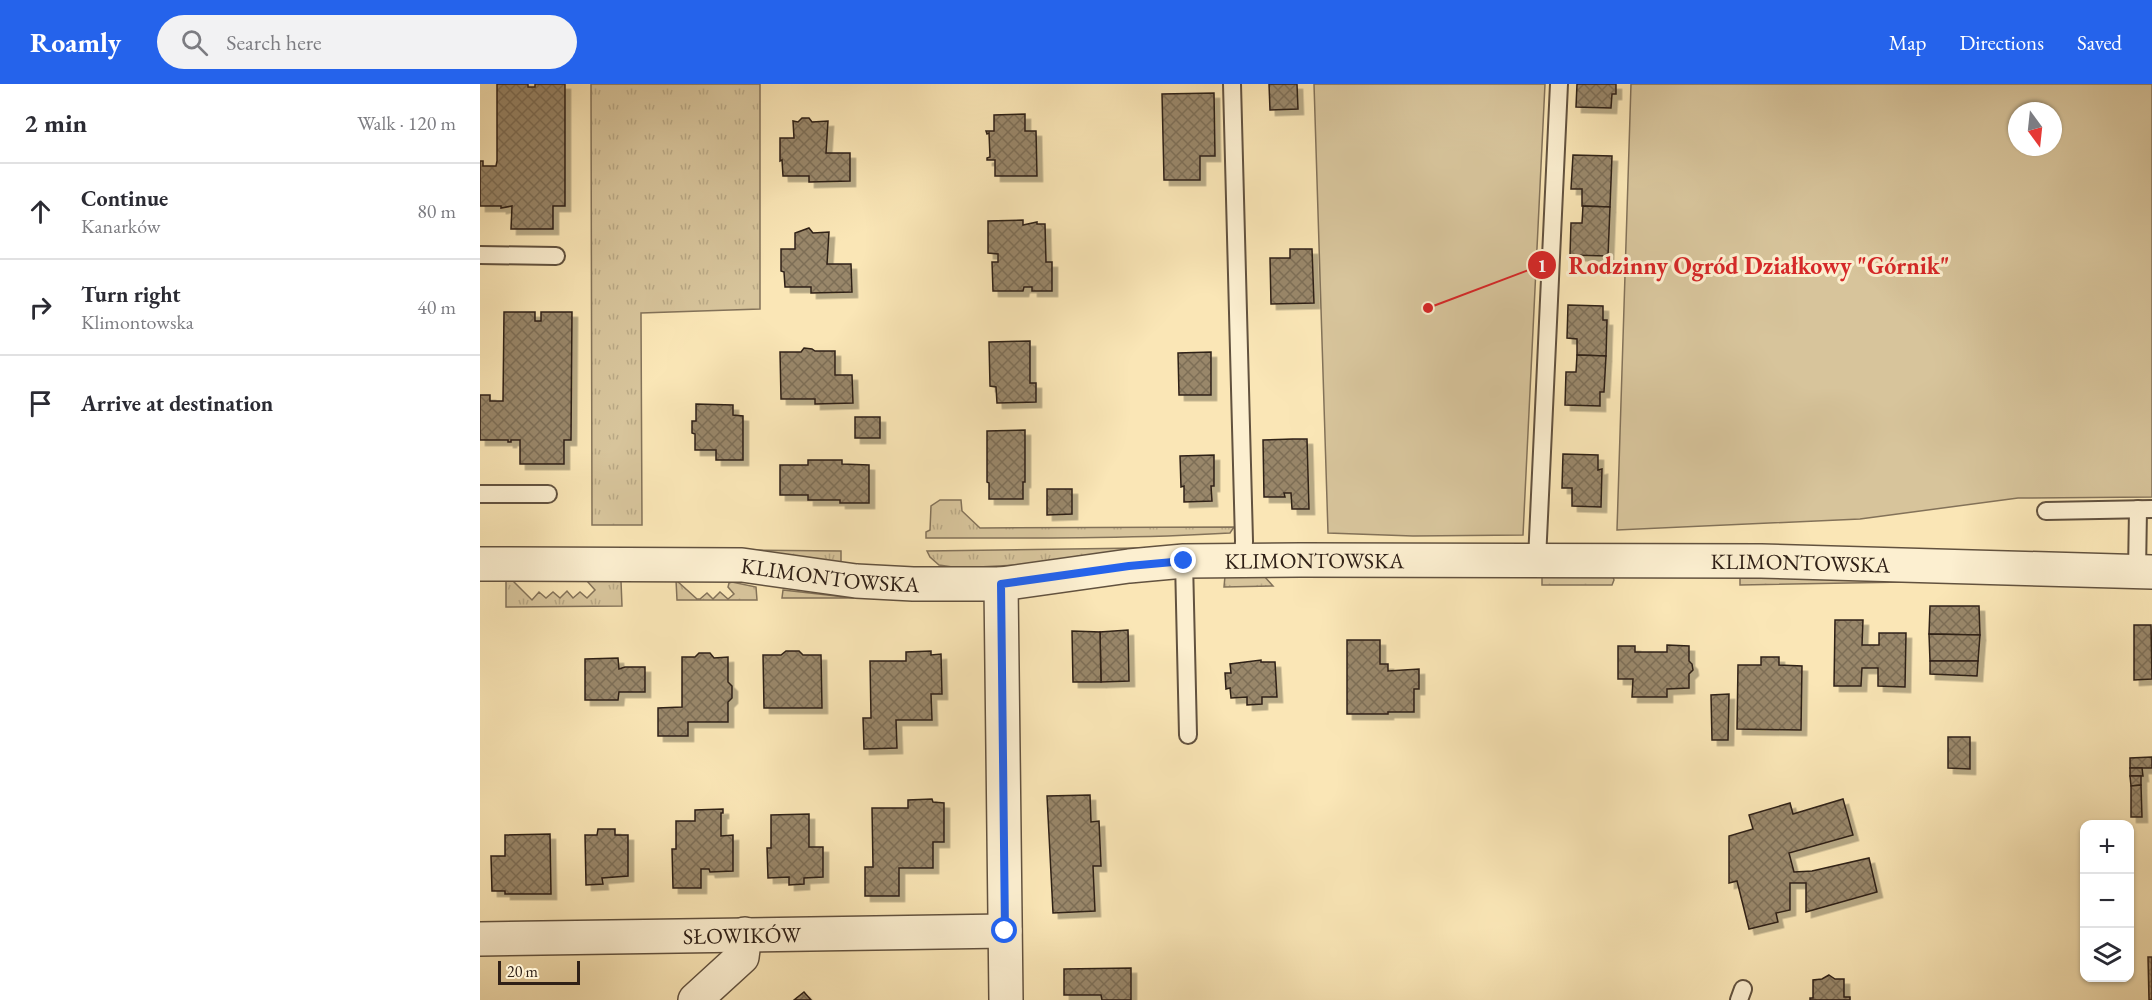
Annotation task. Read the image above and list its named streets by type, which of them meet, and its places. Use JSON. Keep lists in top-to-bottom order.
{
  "streets": {
    "street": ["KLIMONTOWSKA", "SŁOWIKÓW"]
  },
  "places": ["Rodzinny Ogród Działkowy \"Górnik\""],
  "scale_bar": "20 m",
  "north": "bottom",
  "page": {
    "header": "Roamly",
    "search": "Search here",
    "nav": ["Map", "Directions", "Saved"],
    "heading": ["2 min", "Walk · 120 m"],
    "list": [
      ["Continue", "Kanarków", "80 m"],
      ["Turn right", "Klimontowska", "40 m"],
      "Arrive at destination"
    ],
    "map_buttons": ["+", "−"],
    "scale": "20 m"
  }
}
